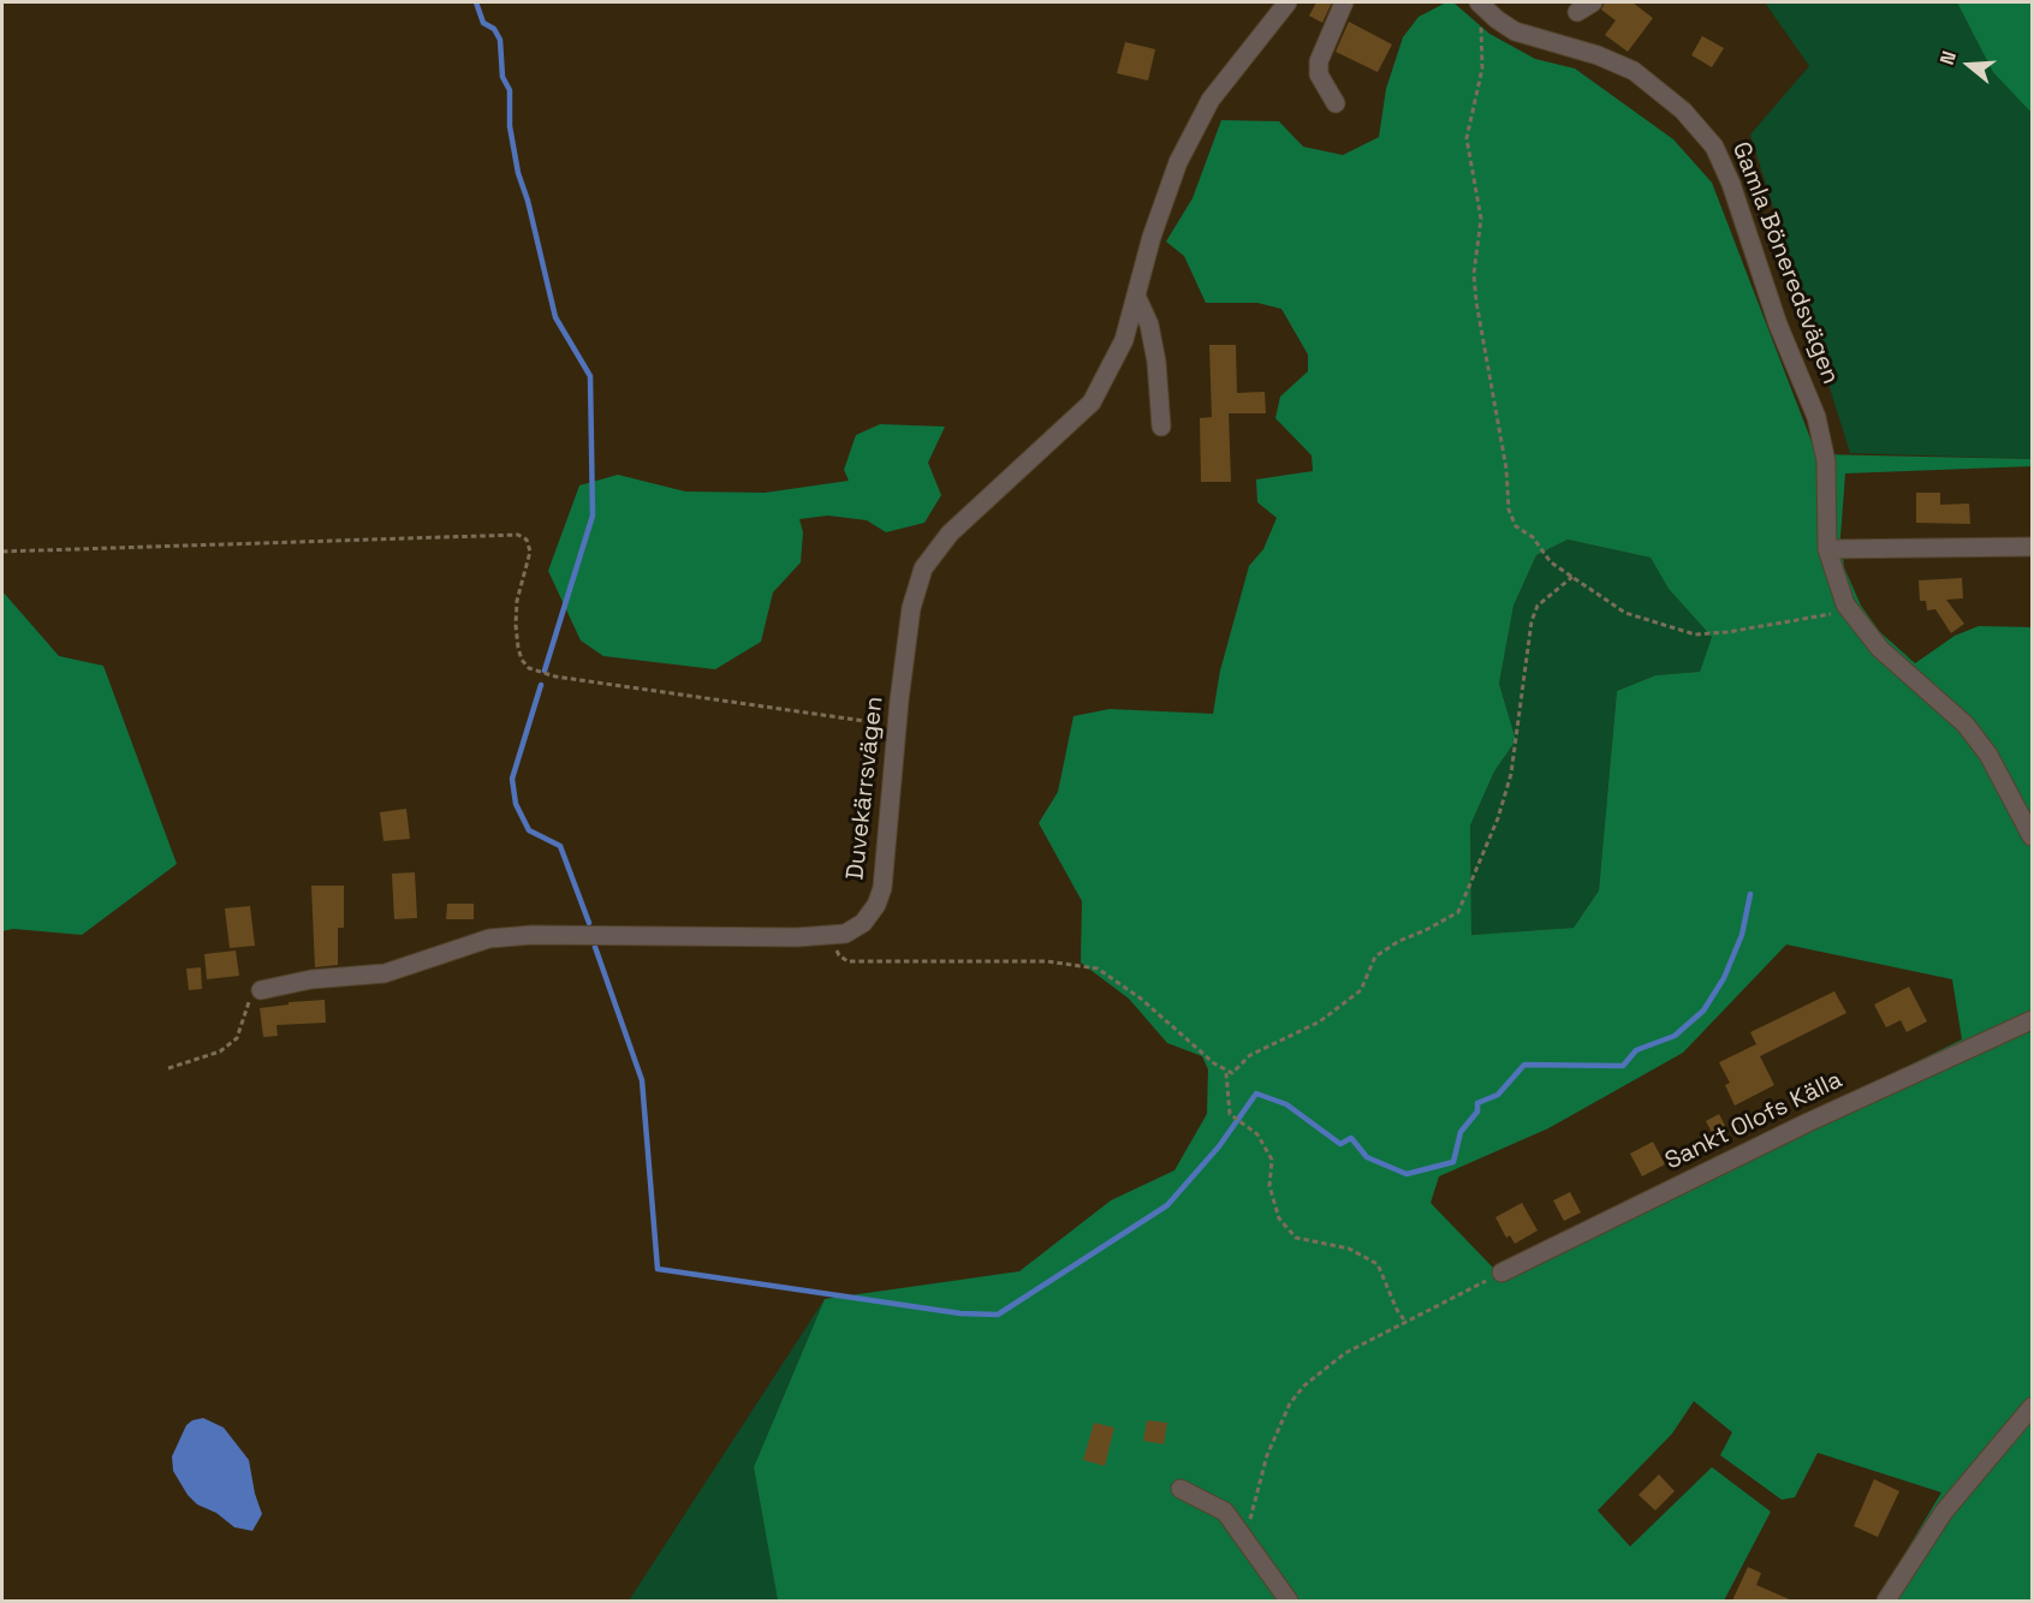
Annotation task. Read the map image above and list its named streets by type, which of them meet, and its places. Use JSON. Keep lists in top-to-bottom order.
{
  "streets": {
    "street": ["Gamla Böneredsvägen", "Duvekärrsvägen", "Sankt Olofs Källa"]
  },
  "north": "left"
}
